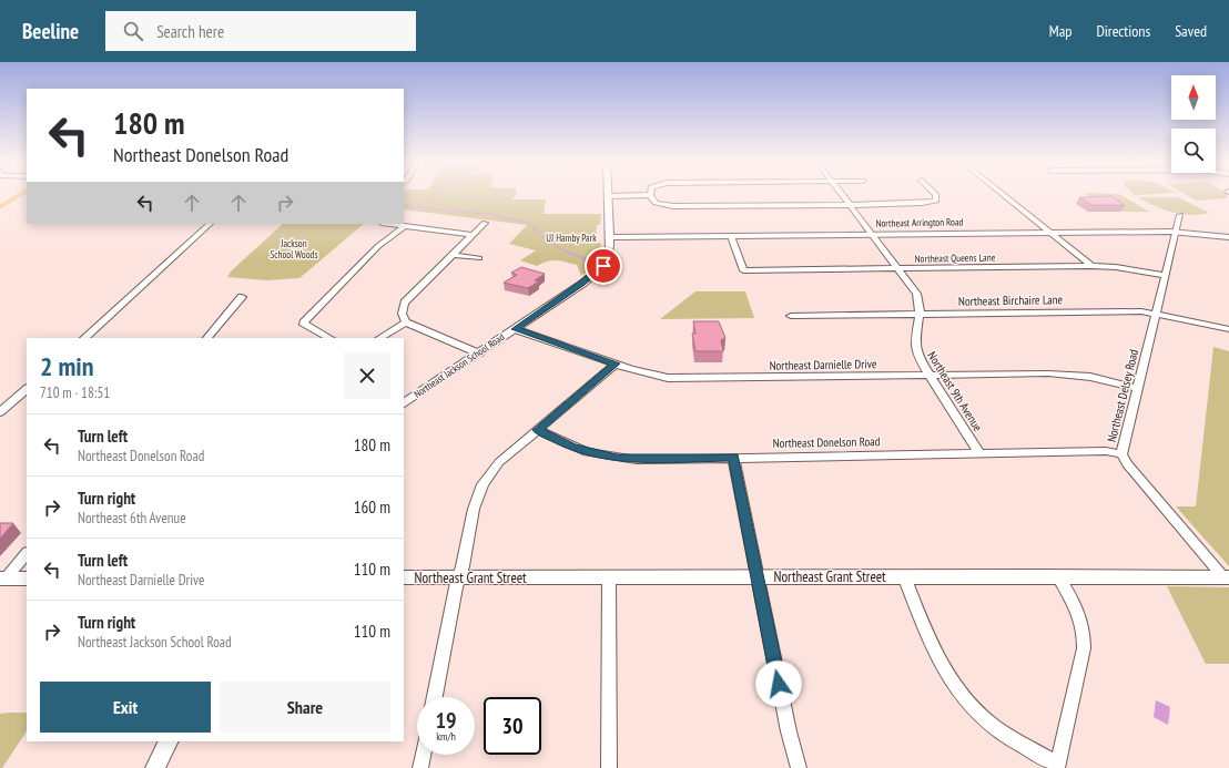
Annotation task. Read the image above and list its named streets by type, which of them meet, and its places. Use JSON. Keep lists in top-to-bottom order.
{
  "streets": {
    "street": [
      "Northeast Arrington Road",
      "Northeast Queens Lane",
      "Northeast Birchaire Lane",
      "Northeast Darnielle Drive",
      "Northeast Jackson School Road",
      "Northeast 9th Avenue",
      "Northeast Delsey Road",
      "Northeast Donelson Road",
      "Northeast Grant Street"
    ]
  },
  "crossings": [
    ["Northeast Arrington Road", "Northeast Queens Lane"],
    ["Northeast Arrington Road", "Northeast Jackson School Road"],
    ["Northeast Arrington Road", "Northeast Delsey Road"],
    ["Northeast Queens Lane", "Northeast Delsey Road"],
    ["Northeast Birchaire Lane", "Northeast 9th Avenue"],
    ["Northeast Birchaire Lane", "Northeast Delsey Road"],
    ["Northeast Darnielle Drive", "Northeast Jackson School Road"],
    ["Northeast Darnielle Drive", "Northeast 9th Avenue"],
    ["Northeast Darnielle Drive", "Northeast Delsey Road"],
    ["Northeast 9th Avenue", "Northeast Donelson Road"],
    ["Northeast Delsey Road", "Northeast Donelson Road"],
    ["Northeast Delsey Road", "Northeast Grant Street"]
  ],
  "parks": ["UJ Hamby Park", "Jackson School Woods"],
  "north": "top",
  "page": {
    "header": "Beeline",
    "search": "Search here",
    "nav": ["Map", "Directions", "Saved"],
    "turn": ["180 m", "Northeast Donelson Road"],
    "heading": ["2 min", "710 m · 18:51"],
    "list": [
      {
        "name": "Turn left",
        "note": "Northeast Donelson Road",
        "value": "180 m"
      },
      {
        "name": "Turn right",
        "note": "Northeast 6th Avenue",
        "value": "160 m"
      },
      {
        "name": "Turn left",
        "note": "Northeast Darnielle Drive",
        "value": "110 m"
      },
      {
        "name": "Turn right",
        "note": "Northeast Jackson School Road",
        "value": "110 m"
      }
    ],
    "buttons": ["Exit", "Share"],
    "speed": "19 km/h",
    "limit": "30"
  }
}
